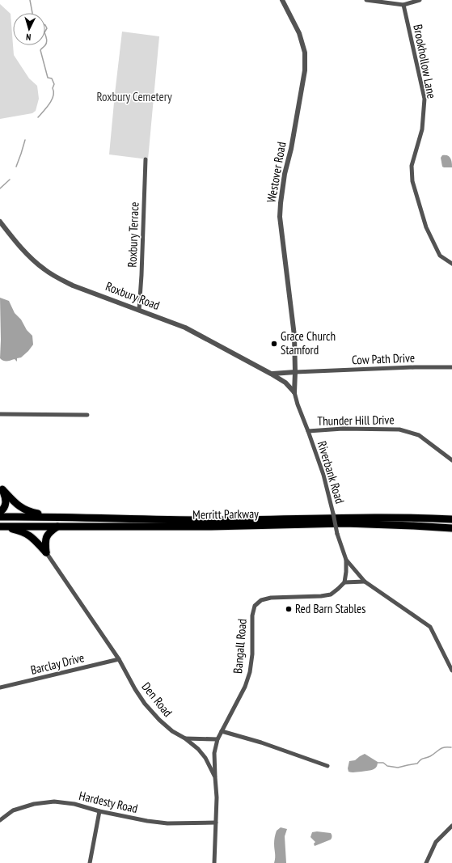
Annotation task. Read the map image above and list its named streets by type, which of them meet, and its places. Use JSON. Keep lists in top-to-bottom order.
{
  "streets": {
    "highway": ["Merritt Parkway"],
    "street": [
      "Brookhollow Lane",
      "Westover Road",
      "Roxbury Terrace",
      "Roxbury Road",
      "Cow Path Drive",
      "Thunder Hill Drive",
      "Riverbank Road",
      "Bangall Road",
      "Barclay Drive",
      "Den Road",
      "Hardesty Road"
    ]
  },
  "crossings": [
    ["Westover Road", "Roxbury Road"],
    ["Westover Road", "Cow Path Drive"],
    ["Westover Road", "Riverbank Road"],
    ["Roxbury Terrace", "Roxbury Road"],
    ["Roxbury Road", "Riverbank Road"],
    ["Thunder Hill Drive", "Riverbank Road"],
    ["Riverbank Road", "Bangall Road"],
    ["Bangall Road", "Den Road"],
    ["Barclay Drive", "Den Road"],
    ["Den Road", "Hardesty Road"]
  ],
  "parks": ["Roxbury Cemetery"],
  "places": ["Grace Church Stamford", "Red Barn Stables"],
  "north": "bottom"
}
